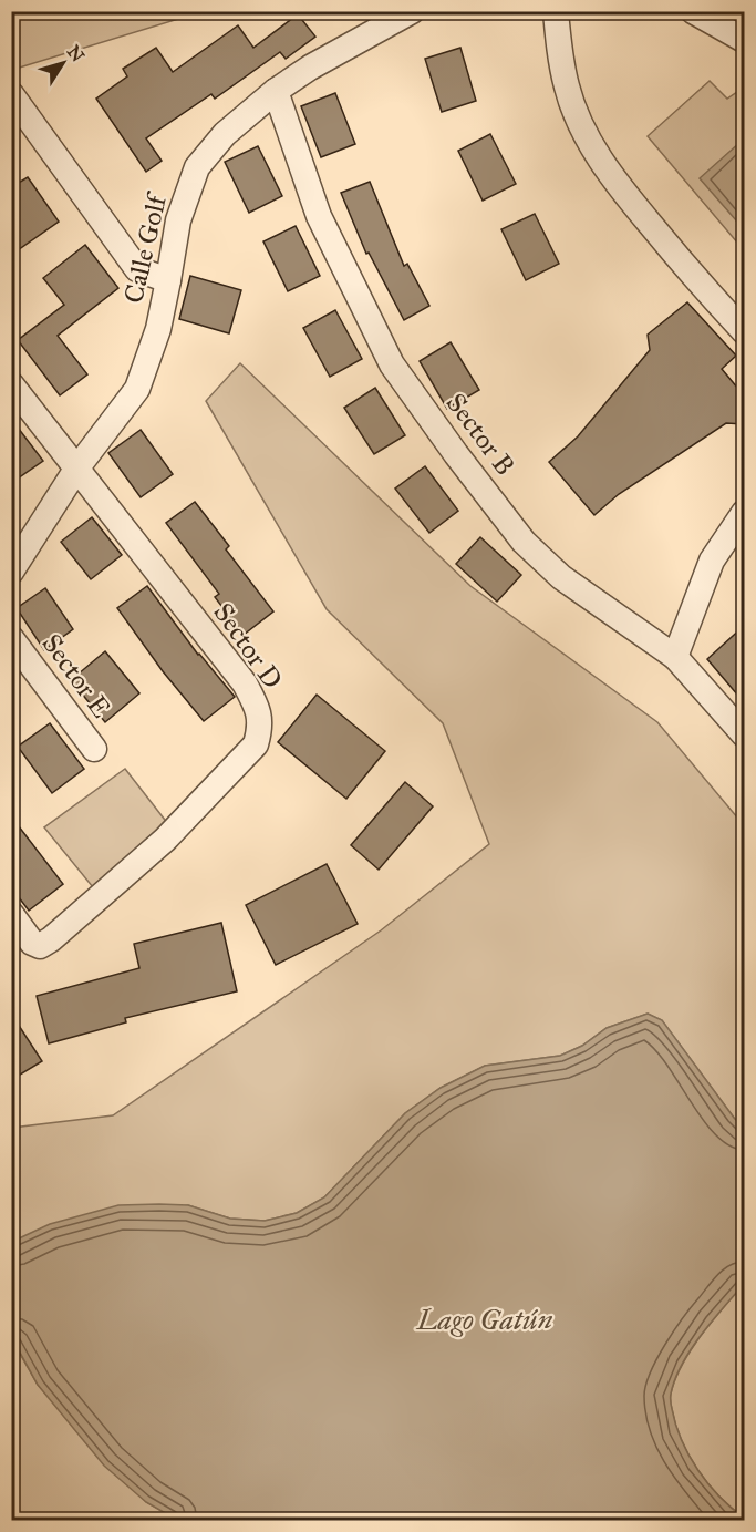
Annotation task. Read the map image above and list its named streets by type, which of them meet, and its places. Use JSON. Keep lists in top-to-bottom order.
{
  "streets": {
    "street": [
      "Calle Golf",
      "Sector B",
      "Sector D",
      "Sector E"
    ]
  },
  "crossings": [
    ["Calle Golf", "Sector B"],
    ["Calle Golf", "Sector D"]
  ],
  "water": ["Lago Gatún"],
  "north": "top right"
}
